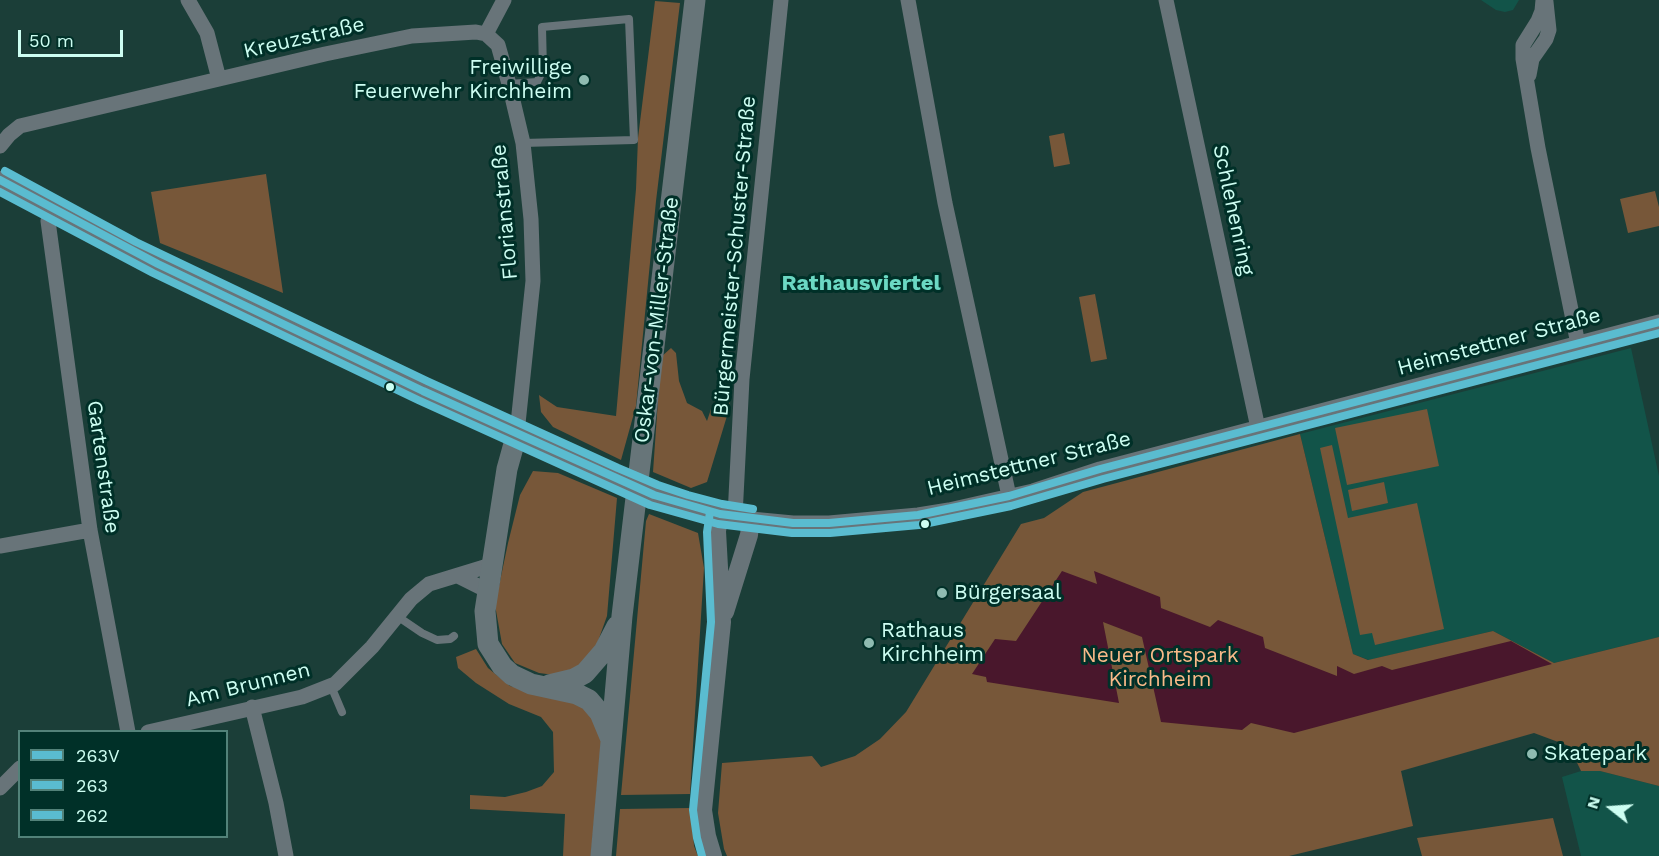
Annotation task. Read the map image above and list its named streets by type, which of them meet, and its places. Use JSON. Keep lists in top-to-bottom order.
{
  "streets": {
    "main road": ["Oskar-von-Miller-Straße"],
    "street": [
      "Kreuzstraße",
      "Schlehenring",
      "Florianstraße",
      "Bürgermeister-Schuster-Straße",
      "Heimstettner Straße",
      "Gartenstraße",
      "Am Brunnen"
    ]
  },
  "crossings": [
    ["Kreuzstraße", "Florianstraße"],
    ["Schlehenring", "Heimstettner Straße"],
    ["Florianstraße", "Heimstettner Straße"],
    ["Bürgermeister-Schuster-Straße", "Heimstettner Straße"],
    ["Heimstettner Straße", "Gartenstraße"]
  ],
  "districts": ["Rathausviertel"],
  "parks": ["Neuer Ortspark Kirchheim"],
  "places": [
    "Freiwillige Feuerwehr Kirchheim",
    "Bürgersaal",
    "Rathaus Kirchheim",
    "Skatepark"
  ],
  "lines": ["transit line 262", "transit line 263V", "transit line 263"],
  "legend": ["263V", "263", "262"],
  "scale_bar": "50 m",
  "north": "left"
}
